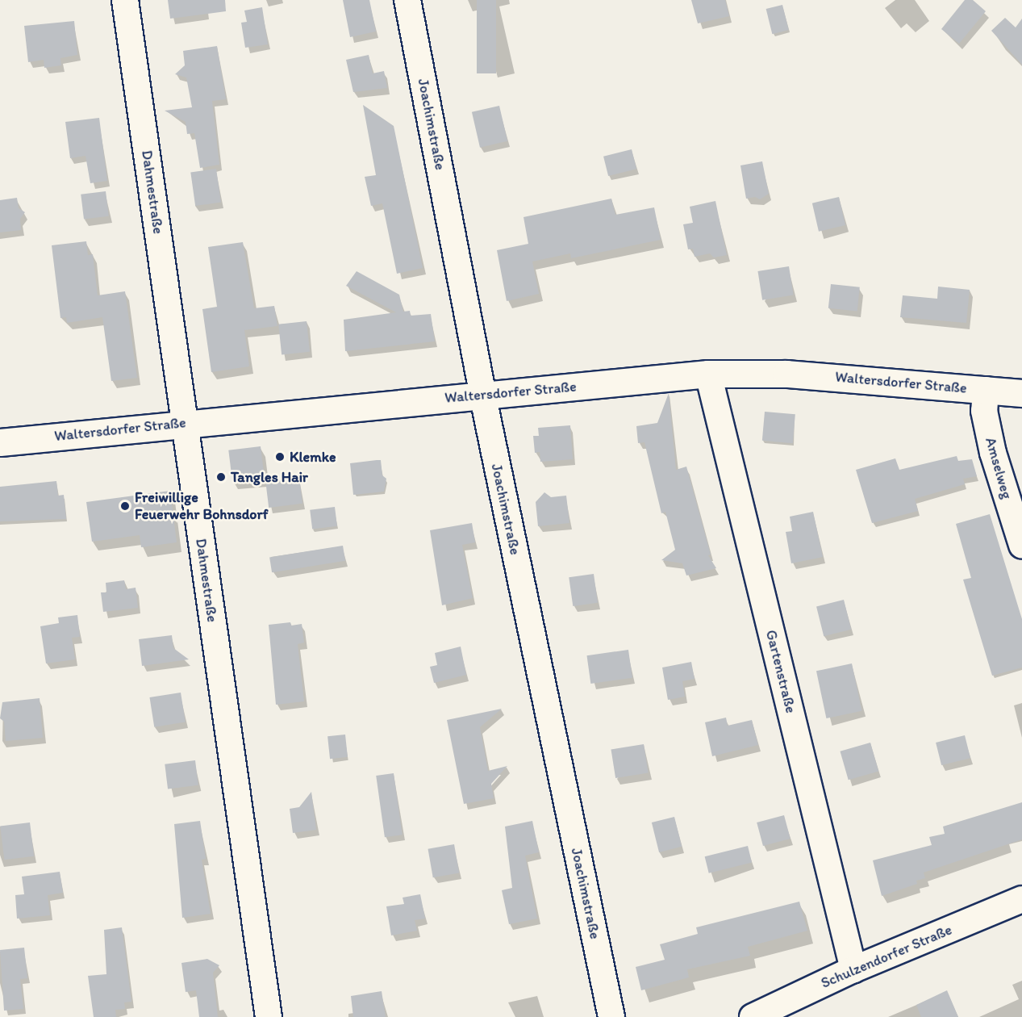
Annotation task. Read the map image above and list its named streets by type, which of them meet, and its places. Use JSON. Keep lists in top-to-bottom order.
{
  "streets": {
    "street": [
      "Joachimstraße",
      "Dahmestraße",
      "Waltersdorfer Straße",
      "Amselweg",
      "Gartenstraße",
      "Schulzendorfer Straße"
    ]
  },
  "crossings": [
    ["Joachimstraße", "Waltersdorfer Straße"],
    ["Dahmestraße", "Waltersdorfer Straße"],
    ["Waltersdorfer Straße", "Amselweg"],
    ["Waltersdorfer Straße", "Gartenstraße"],
    ["Gartenstraße", "Schulzendorfer Straße"]
  ],
  "places": ["Klemke", "Tangles Hair", "Freiwillige Feuerwehr Bohnsdorf"]
}
